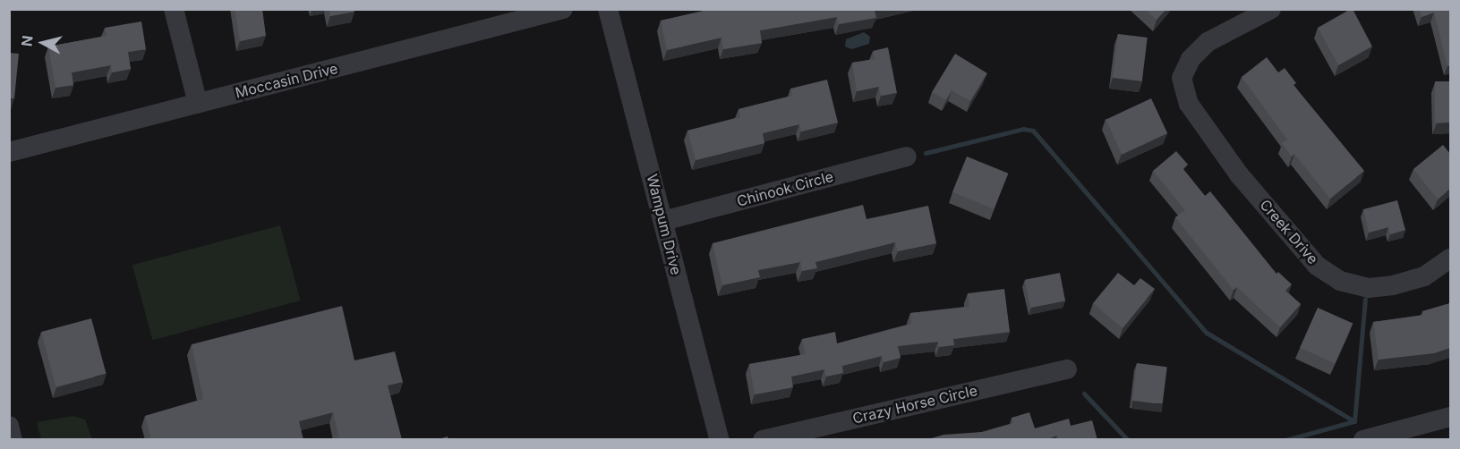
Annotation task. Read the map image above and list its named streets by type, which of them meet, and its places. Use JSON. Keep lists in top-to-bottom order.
{
  "streets": {
    "street": [
      "Moccasin Drive",
      "Chinook Circle",
      "Wampum Drive",
      "Creek Drive",
      "Crazy Horse Circle"
    ]
  },
  "crossings": [
    ["Chinook Circle", "Wampum Drive"]
  ],
  "north": "left"
}
